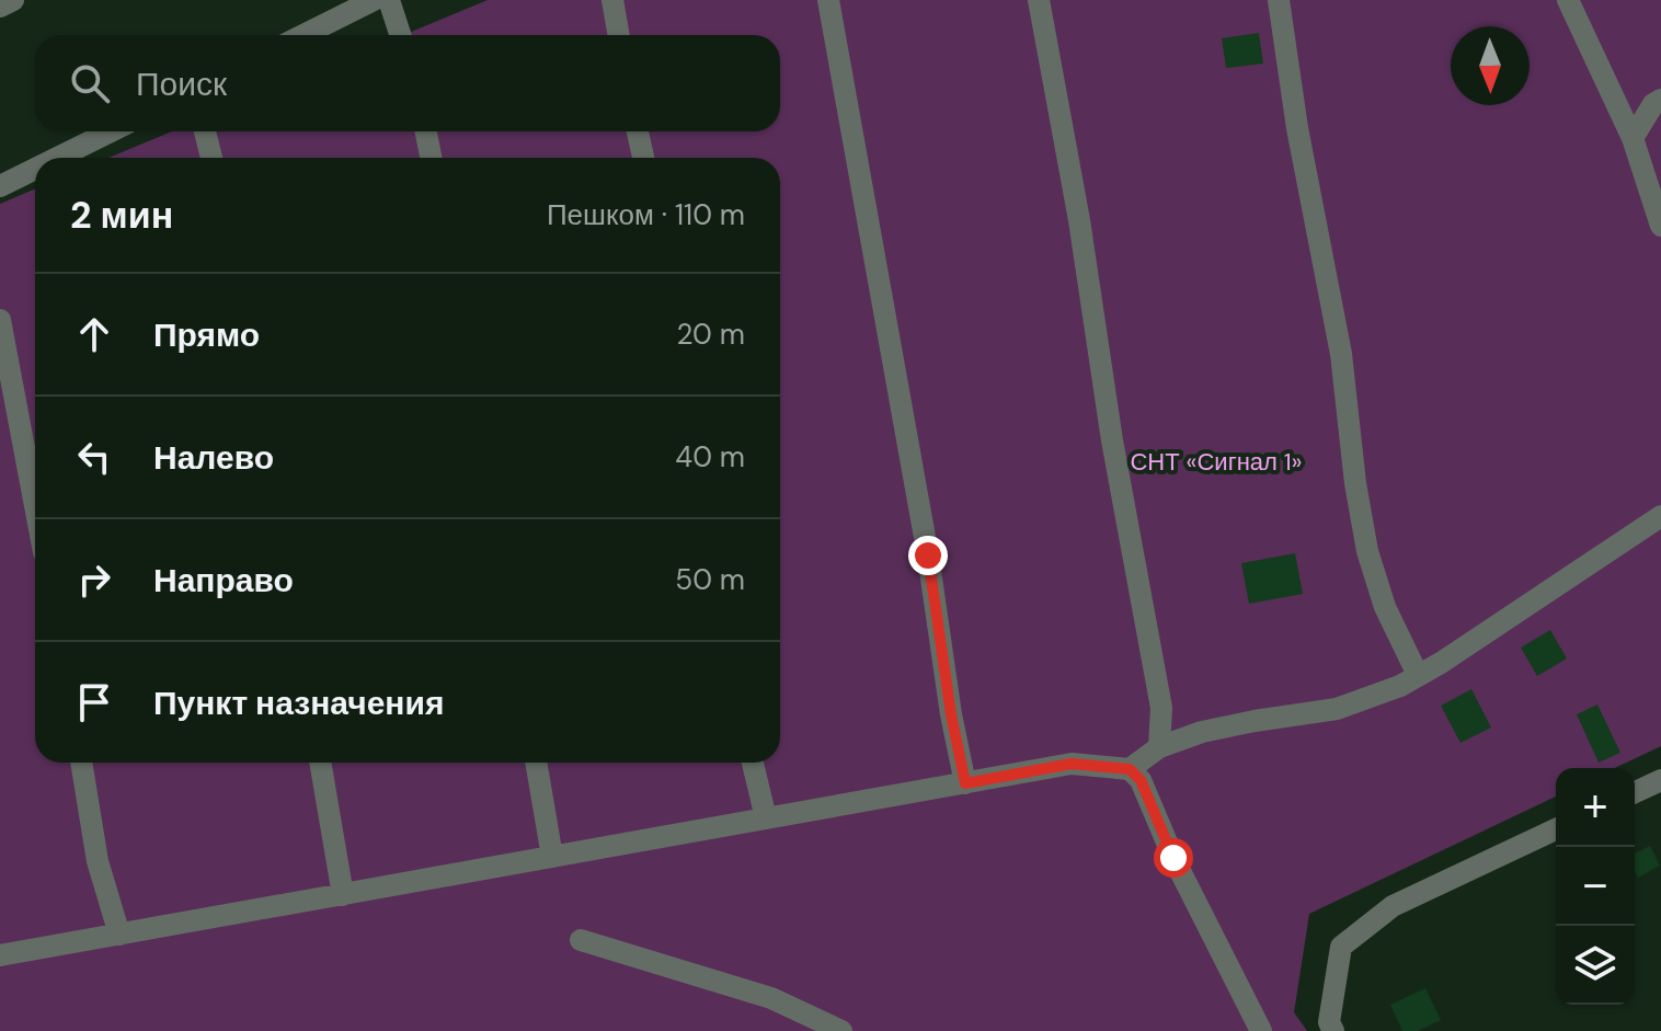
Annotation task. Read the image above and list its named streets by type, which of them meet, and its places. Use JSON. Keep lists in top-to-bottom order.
{
  "parks": ["СНТ «Сигнал 1»"],
  "north": "bottom",
  "page": {
    "search": "Поиск",
    "heading": ["2 мин", "Пешком · 110 m"],
    "list": [
      ["Прямо", "20 m"],
      ["Налево", "40 m"],
      ["Направо", "50 m"],
      "Пункт назначения"
    ],
    "map_buttons": ["+", "−"]
  }
}
